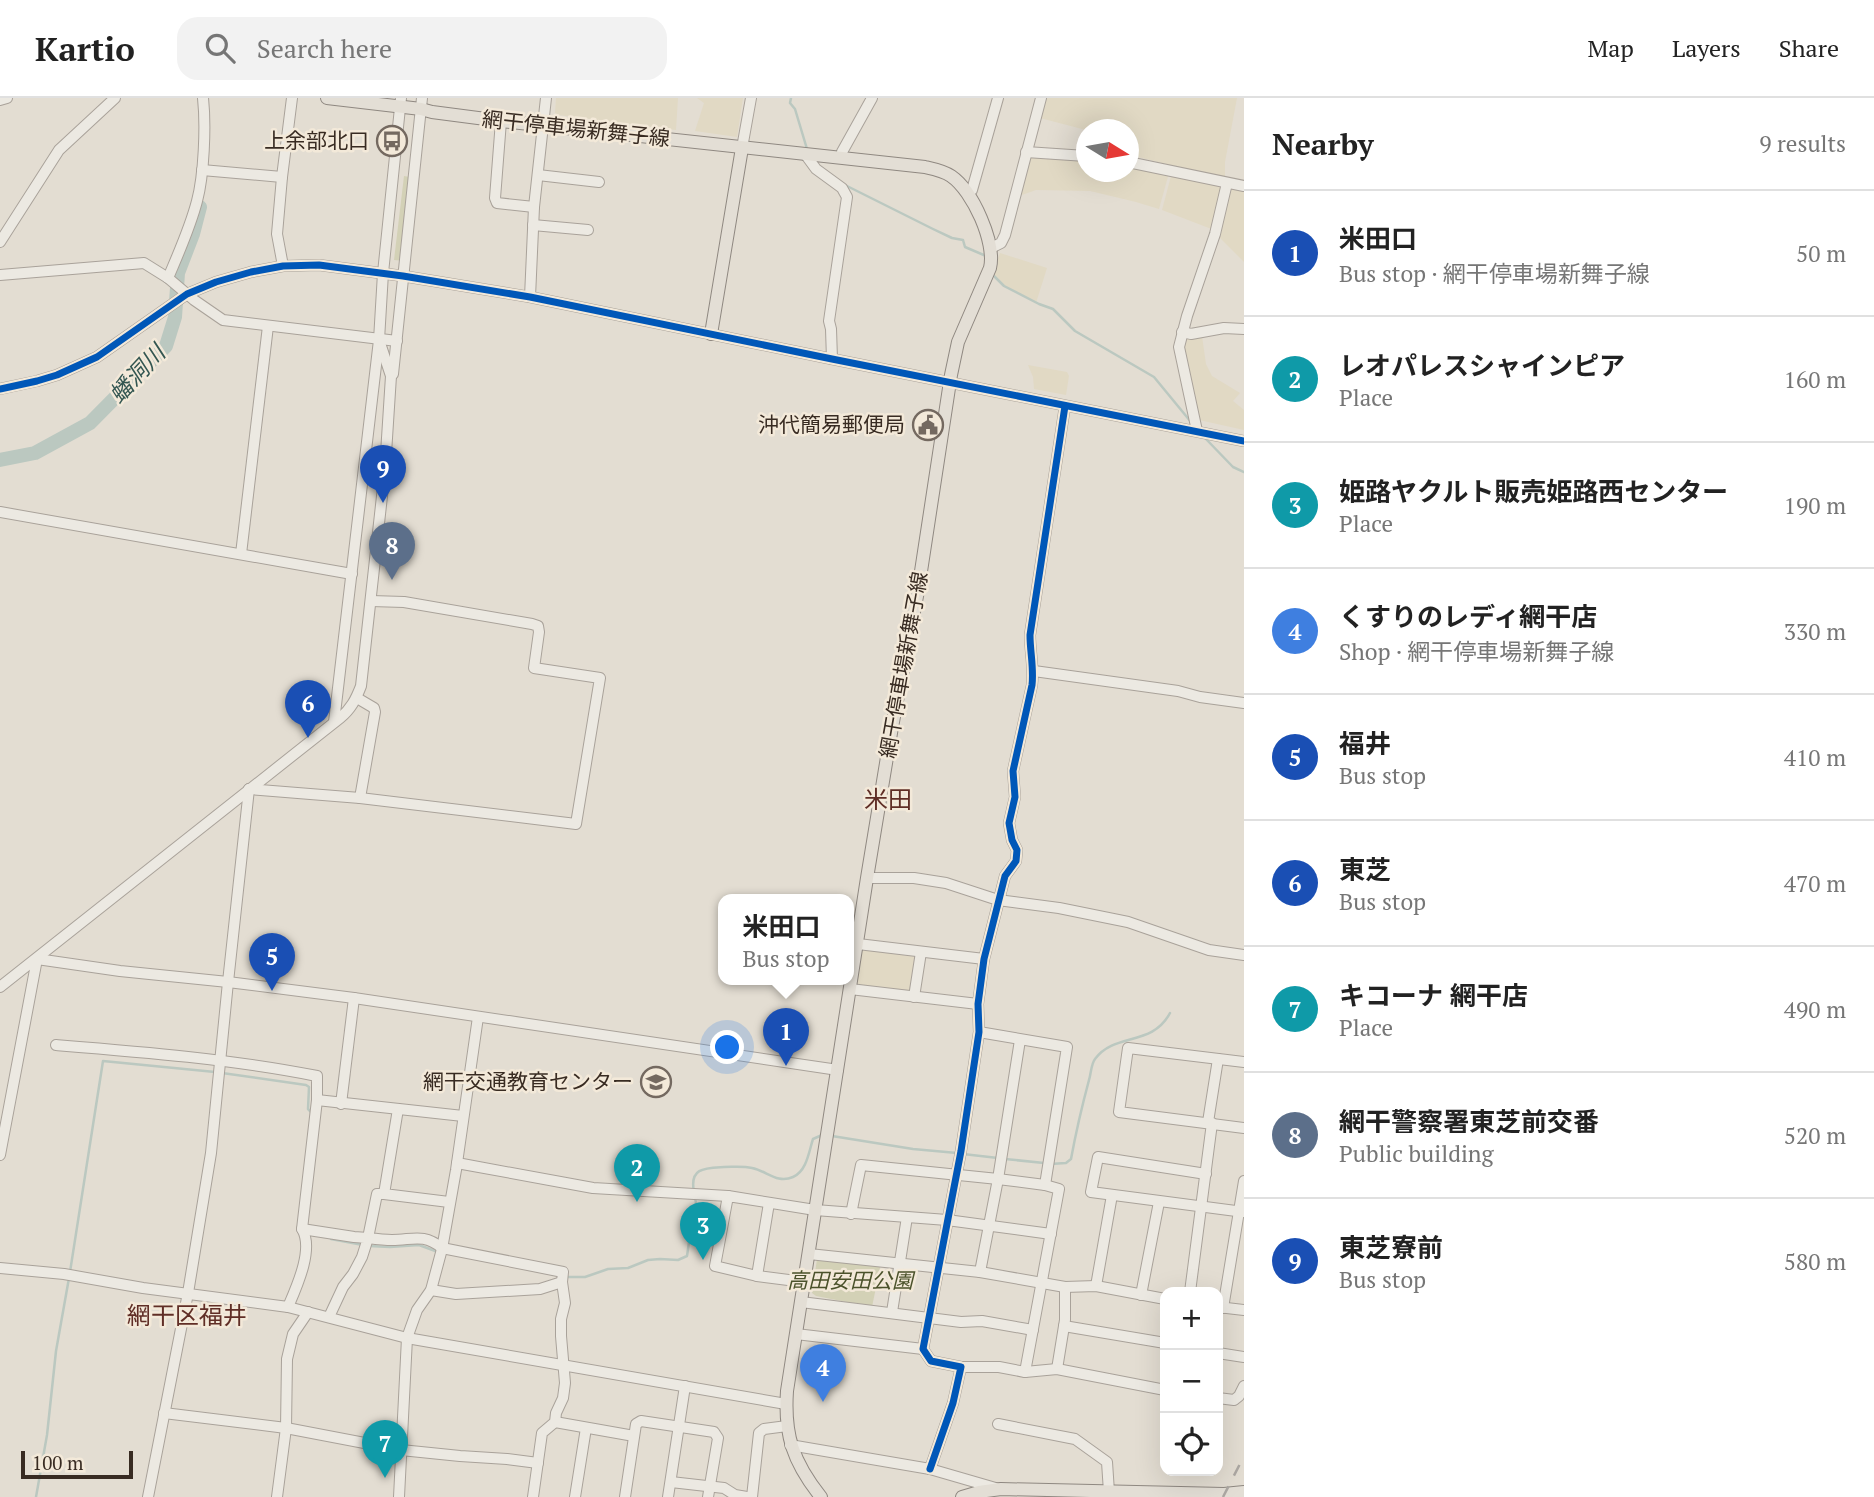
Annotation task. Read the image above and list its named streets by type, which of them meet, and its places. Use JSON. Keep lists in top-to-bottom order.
{
  "streets": {
    "main road": ["網干停車場新舞子線"]
  },
  "districts": ["米田", "網干区福井"],
  "water": ["蟠洞川"],
  "parks": ["高田安田公園"],
  "places": {
    "bus stop": ["上余部北口"],
    "public building": ["沖代簡易郵便局"],
    "school or university": ["網干交通教育センター"]
  },
  "scale_bar": "100 m",
  "north": "right",
  "page": {
    "header": "Kartio",
    "search": "Search here",
    "nav": ["Map", "Layers", "Share"],
    "heading": ["Nearby", "9 results"],
    "list": [
      {
        "mark": "1",
        "name": "米田口",
        "note": "Bus stop · 網干停車場新舞子線",
        "value": "50 m"
      },
      {
        "mark": "2",
        "name": "レオパレスシャインピア",
        "note": "Place",
        "value": "160 m"
      },
      {
        "mark": "3",
        "name": "姫路ヤクルト販売姫路西センター",
        "note": "Place",
        "value": "190 m"
      },
      {
        "mark": "4",
        "name": "くすりのレディ網干店",
        "note": "Shop · 網干停車場新舞子線",
        "value": "330 m"
      },
      {
        "mark": "5",
        "name": "福井",
        "note": "Bus stop",
        "value": "410 m"
      },
      {
        "mark": "6",
        "name": "東芝",
        "note": "Bus stop",
        "value": "470 m"
      },
      {
        "mark": "7",
        "name": "キコーナ 網干店",
        "note": "Place",
        "value": "490 m"
      },
      {
        "mark": "8",
        "name": "網干警察署東芝前交番",
        "note": "Public building",
        "value": "520 m"
      },
      {
        "mark": "9",
        "name": "東芝寮前",
        "note": "Bus stop",
        "value": "580 m"
      }
    ],
    "pins": [
      "9",
      "8",
      "6",
      "5",
      "1",
      "2",
      "3",
      "4",
      "7"
    ],
    "popup": ["米田口", "Bus stop"],
    "map_buttons": ["+", "−"],
    "scale": "100 m"
  }
}
